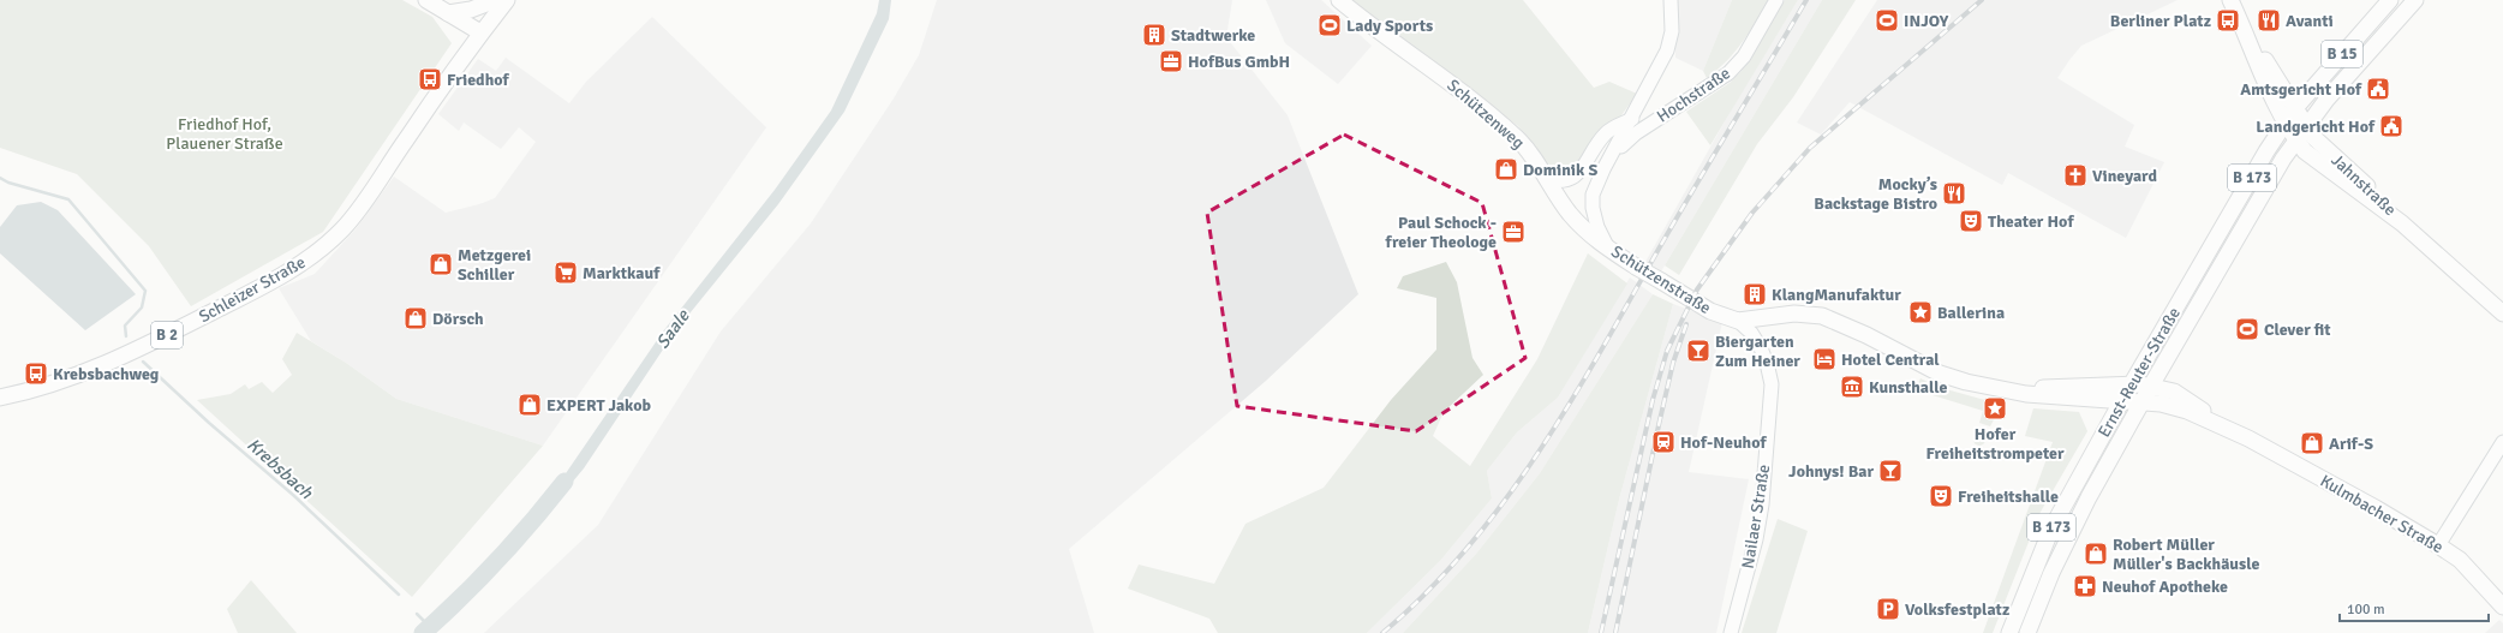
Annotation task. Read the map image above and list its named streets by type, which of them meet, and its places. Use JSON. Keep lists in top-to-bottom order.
{
  "streets": {
    "main road": [
      "B 15",
      "Schützenweg",
      "B 173",
      "Jahnstraße",
      "Schützenstraße",
      "Schleizer Straße",
      "B 2",
      "Ernst-Reuter-Straße",
      "Kulmbacher Straße"
    ],
    "street": ["Hochstraße", "Nailaer Straße"]
  },
  "crossings": [
    ["B 15", "Jahnstraße"],
    ["B 15", "Ernst-Reuter-Straße"],
    ["Hochstraße", "Schützenstraße"],
    ["Schützenweg", "Schützenstraße"],
    ["Jahnstraße", "Ernst-Reuter-Straße"],
    ["Schützenstraße", "Kulmbacher Straße"],
    ["Schützenstraße", "Nailaer Straße"],
    ["Ernst-Reuter-Straße", "Kulmbacher Straße"],
    ["Kulmbacher Straße", "Nailaer Straße"]
  ],
  "water": ["Saale", "Krebsbach"],
  "parks": ["Friedhof Hof, Plauener Straße"],
  "places": {
    "sports": ["INJOY", "Lady Sports", "Clever fit"],
    "bus stop": ["Berliner Platz", "Friedhof", "Krebsbachweg"],
    "restaurant": ["Avanti", "Mocky’s Backstage Bistro"],
    "building": ["Stadtwerke", "KlangManufaktur"],
    "office": ["HofBus GmbH", "Paul Schock - freier Theologe"],
    "public building": ["Amtsgericht Hof", "Landgericht Hof"],
    "shop": [
      "Dominik S",
      "Metzgerei Schiller",
      "Dörsch",
      "EXPERT Jakob",
      "Arif-S",
      "Robert Müller Müller's Backhäusle"
    ],
    "church": ["Vineyard"],
    "theatre": ["Theater Hof", "Freiheitshalle"],
    "supermarket": ["Marktkauf"],
    "place": ["Ballerina", "Hofer Freiheitstrompeter"],
    "bar": ["Biergarten Zum Heiner", "Johnys! Bar"],
    "hotel": ["Hotel Central"],
    "museum": ["Kunsthalle"],
    "station": ["Hof-Neuhof"],
    "pharmacy": ["Neuhof Apotheke"],
    "parking": ["Volksfestplatz"]
  },
  "scale_bar": "100 m"
}
